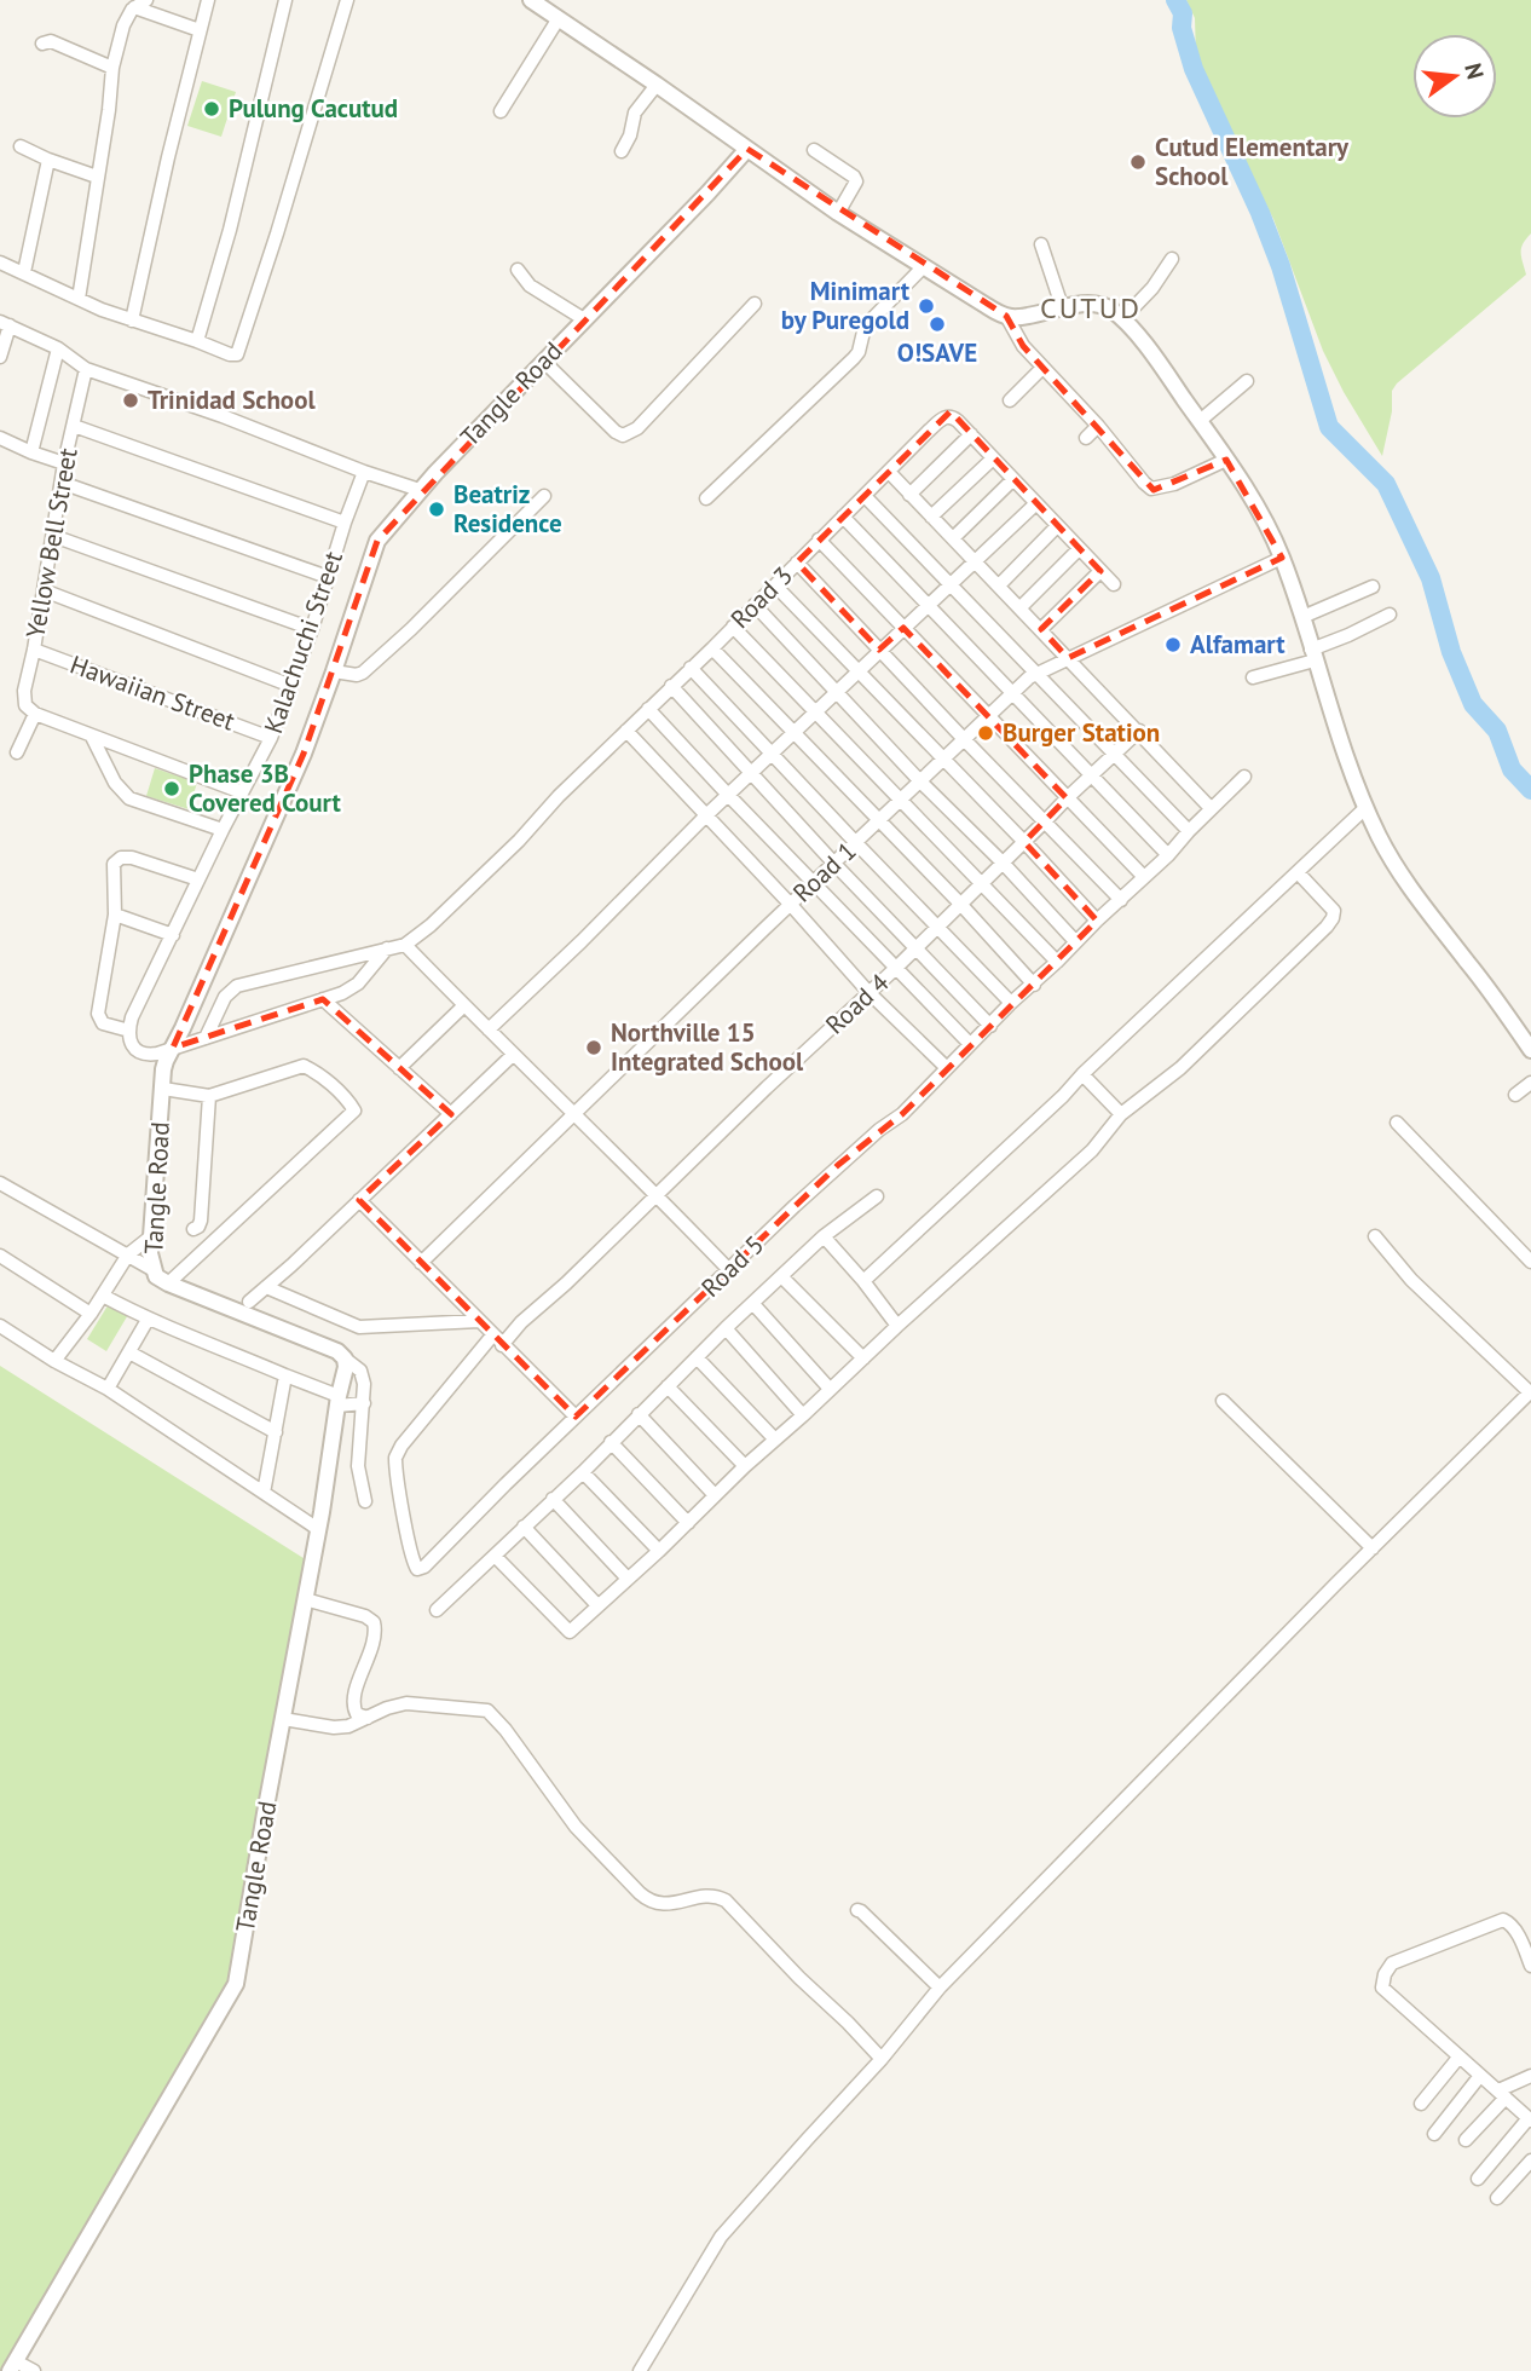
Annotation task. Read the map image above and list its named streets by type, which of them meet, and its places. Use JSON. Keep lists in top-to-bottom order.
{
  "streets": {
    "street": [
      "Tangle Road",
      "Yellow Bell Street",
      "Road 3",
      "Kalachuchi Street",
      "Hawaiian Street",
      "Road 1",
      "Road 4",
      "Road 5"
    ]
  },
  "crossings": [
    ["Yellow Bell Street", "Hawaiian Street"],
    ["Kalachuchi Street", "Hawaiian Street"],
    ["Road 4", "Road 5"]
  ],
  "districts": ["CUTUD"],
  "places": [
    "Pulung Cacutud",
    "Cutud Elementary School",
    "Minimart by Puregold",
    "O!SAVE",
    "Trinidad School",
    "Beatriz Residence",
    "Alfamart",
    "Burger Station",
    "Phase 3B Covered Court",
    "Northville 15 Integrated School"
  ],
  "north": "right"
}
